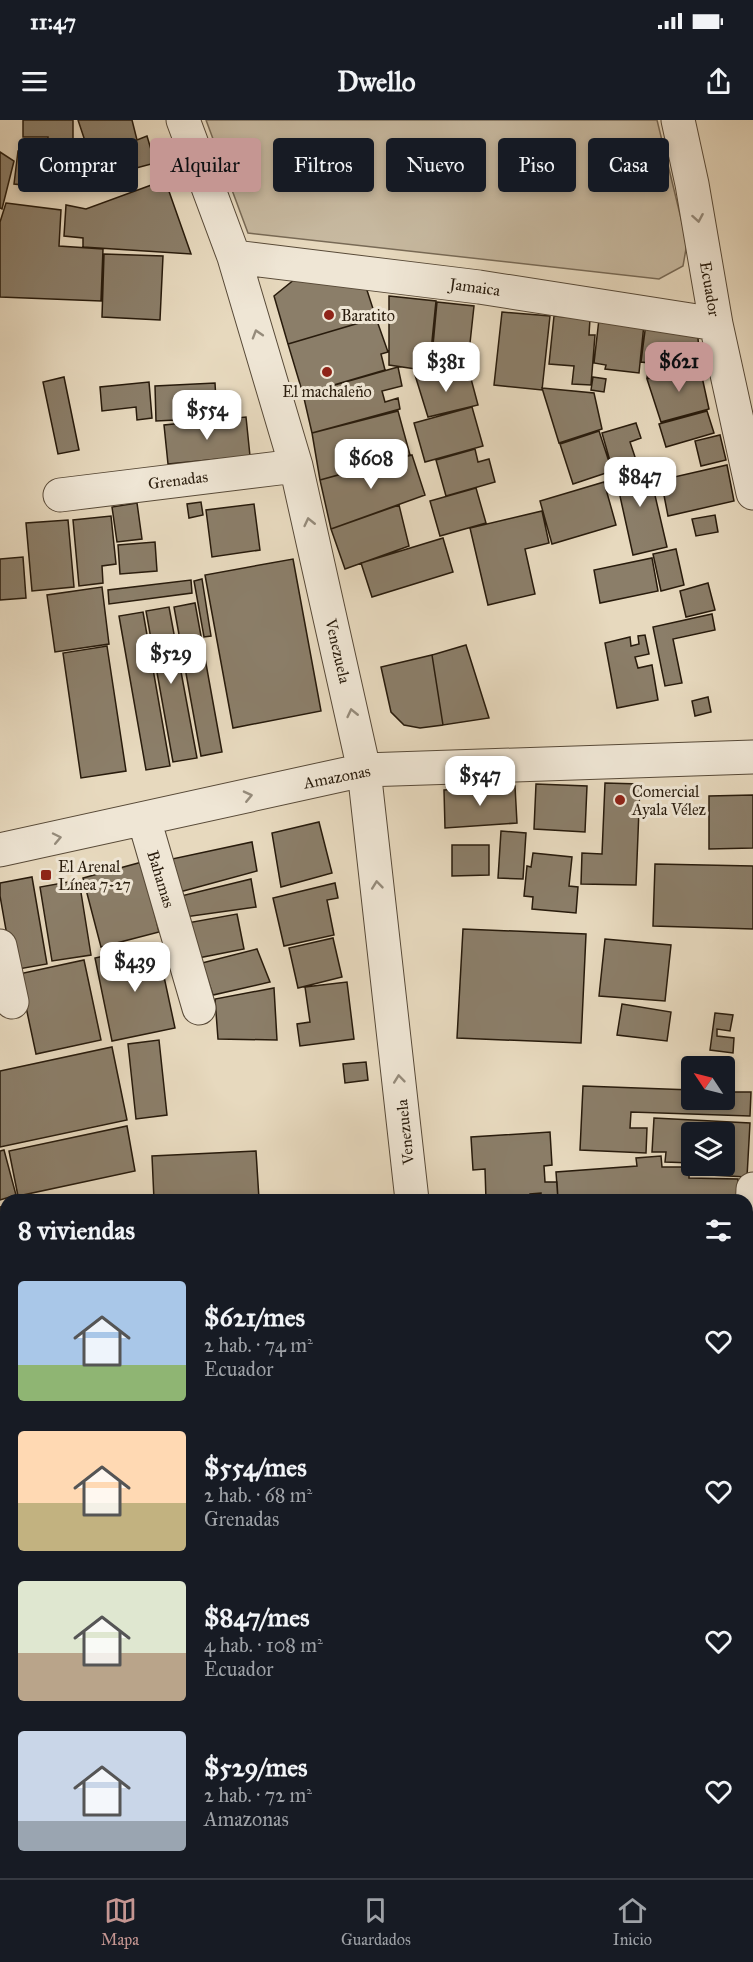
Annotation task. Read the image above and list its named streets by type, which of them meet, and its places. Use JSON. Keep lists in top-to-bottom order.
{
  "streets": {
    "street": [
      "Jamaica",
      "Ecuador",
      "Grenadas",
      "Venezuela",
      "Amazonas",
      "Bahamas"
    ]
  },
  "crossings": [
    ["Jamaica", "Ecuador"],
    ["Jamaica", "Venezuela"],
    ["Grenadas", "Venezuela"],
    ["Venezuela", "Amazonas"],
    ["Amazonas", "Bahamas"]
  ],
  "one_way": ["Ecuador", "Venezuela", "Amazonas"],
  "places": {
    "other": ["Baratito", "El machaleño", "Comercial Ayala Vélez"],
    "transit": ["El Arenal Línea 7-27"]
  },
  "north": "top left",
  "page": {
    "status": "11:47",
    "header": "Dwello",
    "chip": [
      "Comprar",
      "Alquilar",
      "Filtros",
      "Nuevo",
      "Piso",
      "Casa"
    ],
    "price": [
      "$381",
      "$621",
      "$554",
      "$608",
      "$847",
      "$529",
      "$547",
      "$439"
    ],
    "heading": "8 viviendas",
    "list": [
      {
        "name": "$621/mes",
        "note": "2 hab. · 74 m² · Ecuador"
      },
      {
        "name": "$554/mes",
        "note": "2 hab. · 68 m² · Grenadas"
      },
      {
        "name": "$847/mes",
        "note": "4 hab. · 108 m² · Ecuador"
      },
      {
        "name": "$529/mes",
        "note": "2 hab. · 72 m² · Amazonas"
      }
    ],
    "tabs": ["Mapa", "Guardados", "Inicio"]
  }
}
